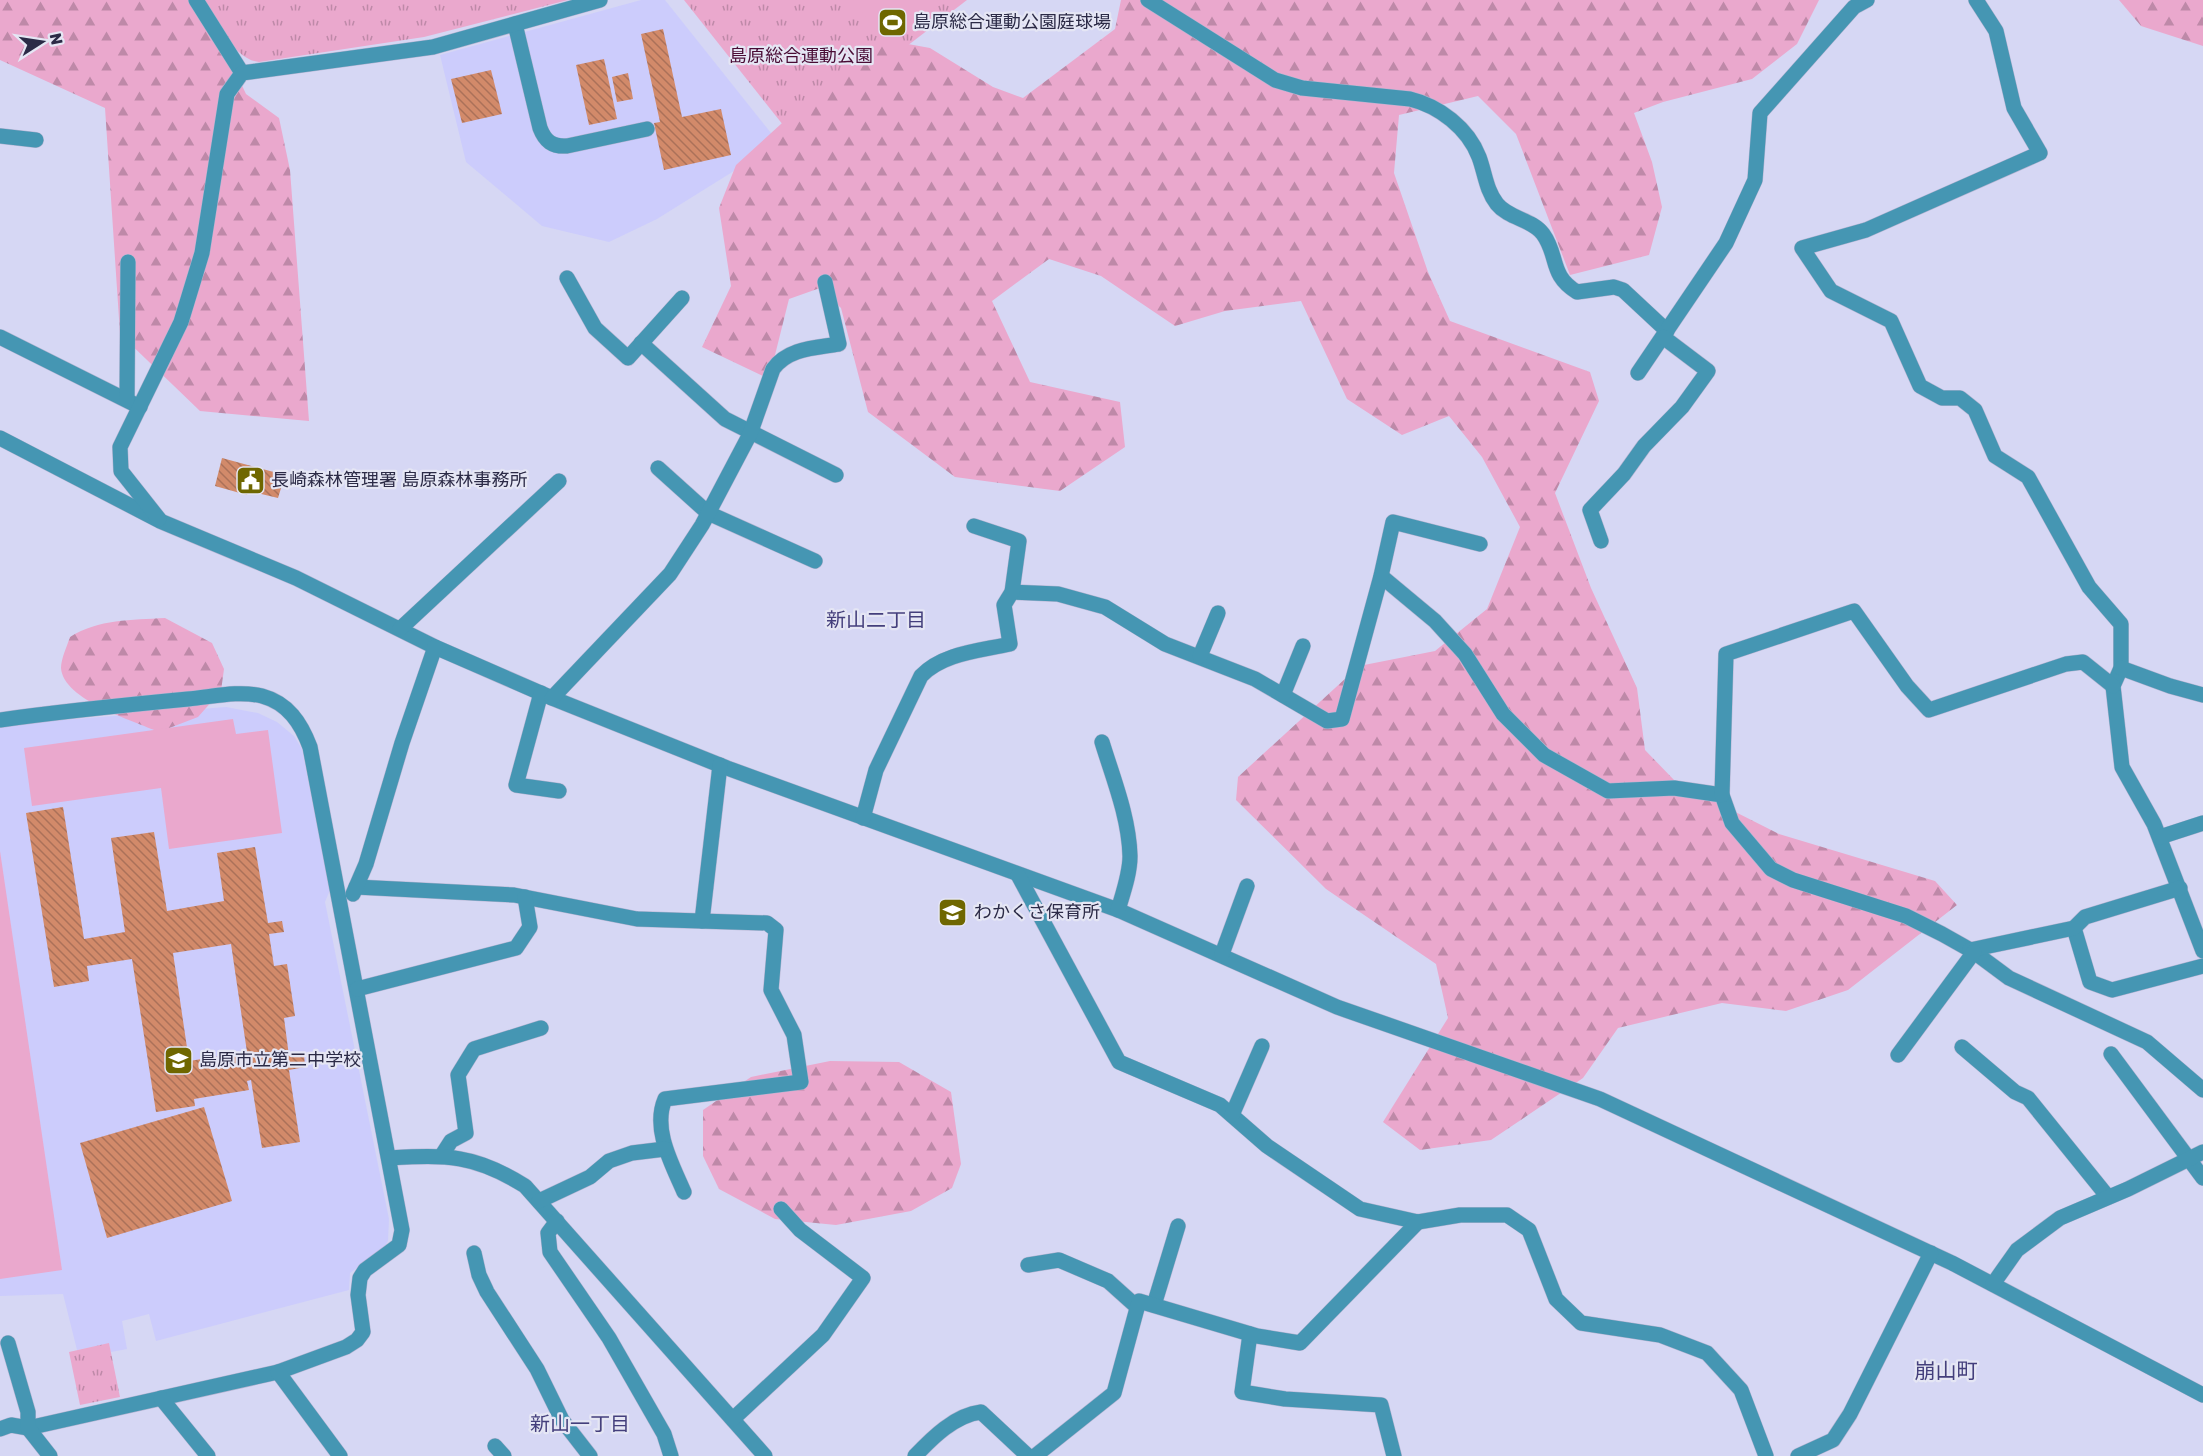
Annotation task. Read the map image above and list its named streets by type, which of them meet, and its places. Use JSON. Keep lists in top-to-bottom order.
{
  "districts": ["新山二丁目", "崩山町", "新山一丁目"],
  "parks": ["島原総合運動公園"],
  "places": {
    "sports": ["島原総合運動公園庭球場"],
    "public building": ["長崎森林管理署 島原森林事務所"],
    "school or university": ["わかくさ保育所", "島原市立第二中学校"]
  },
  "north": "right"
}
